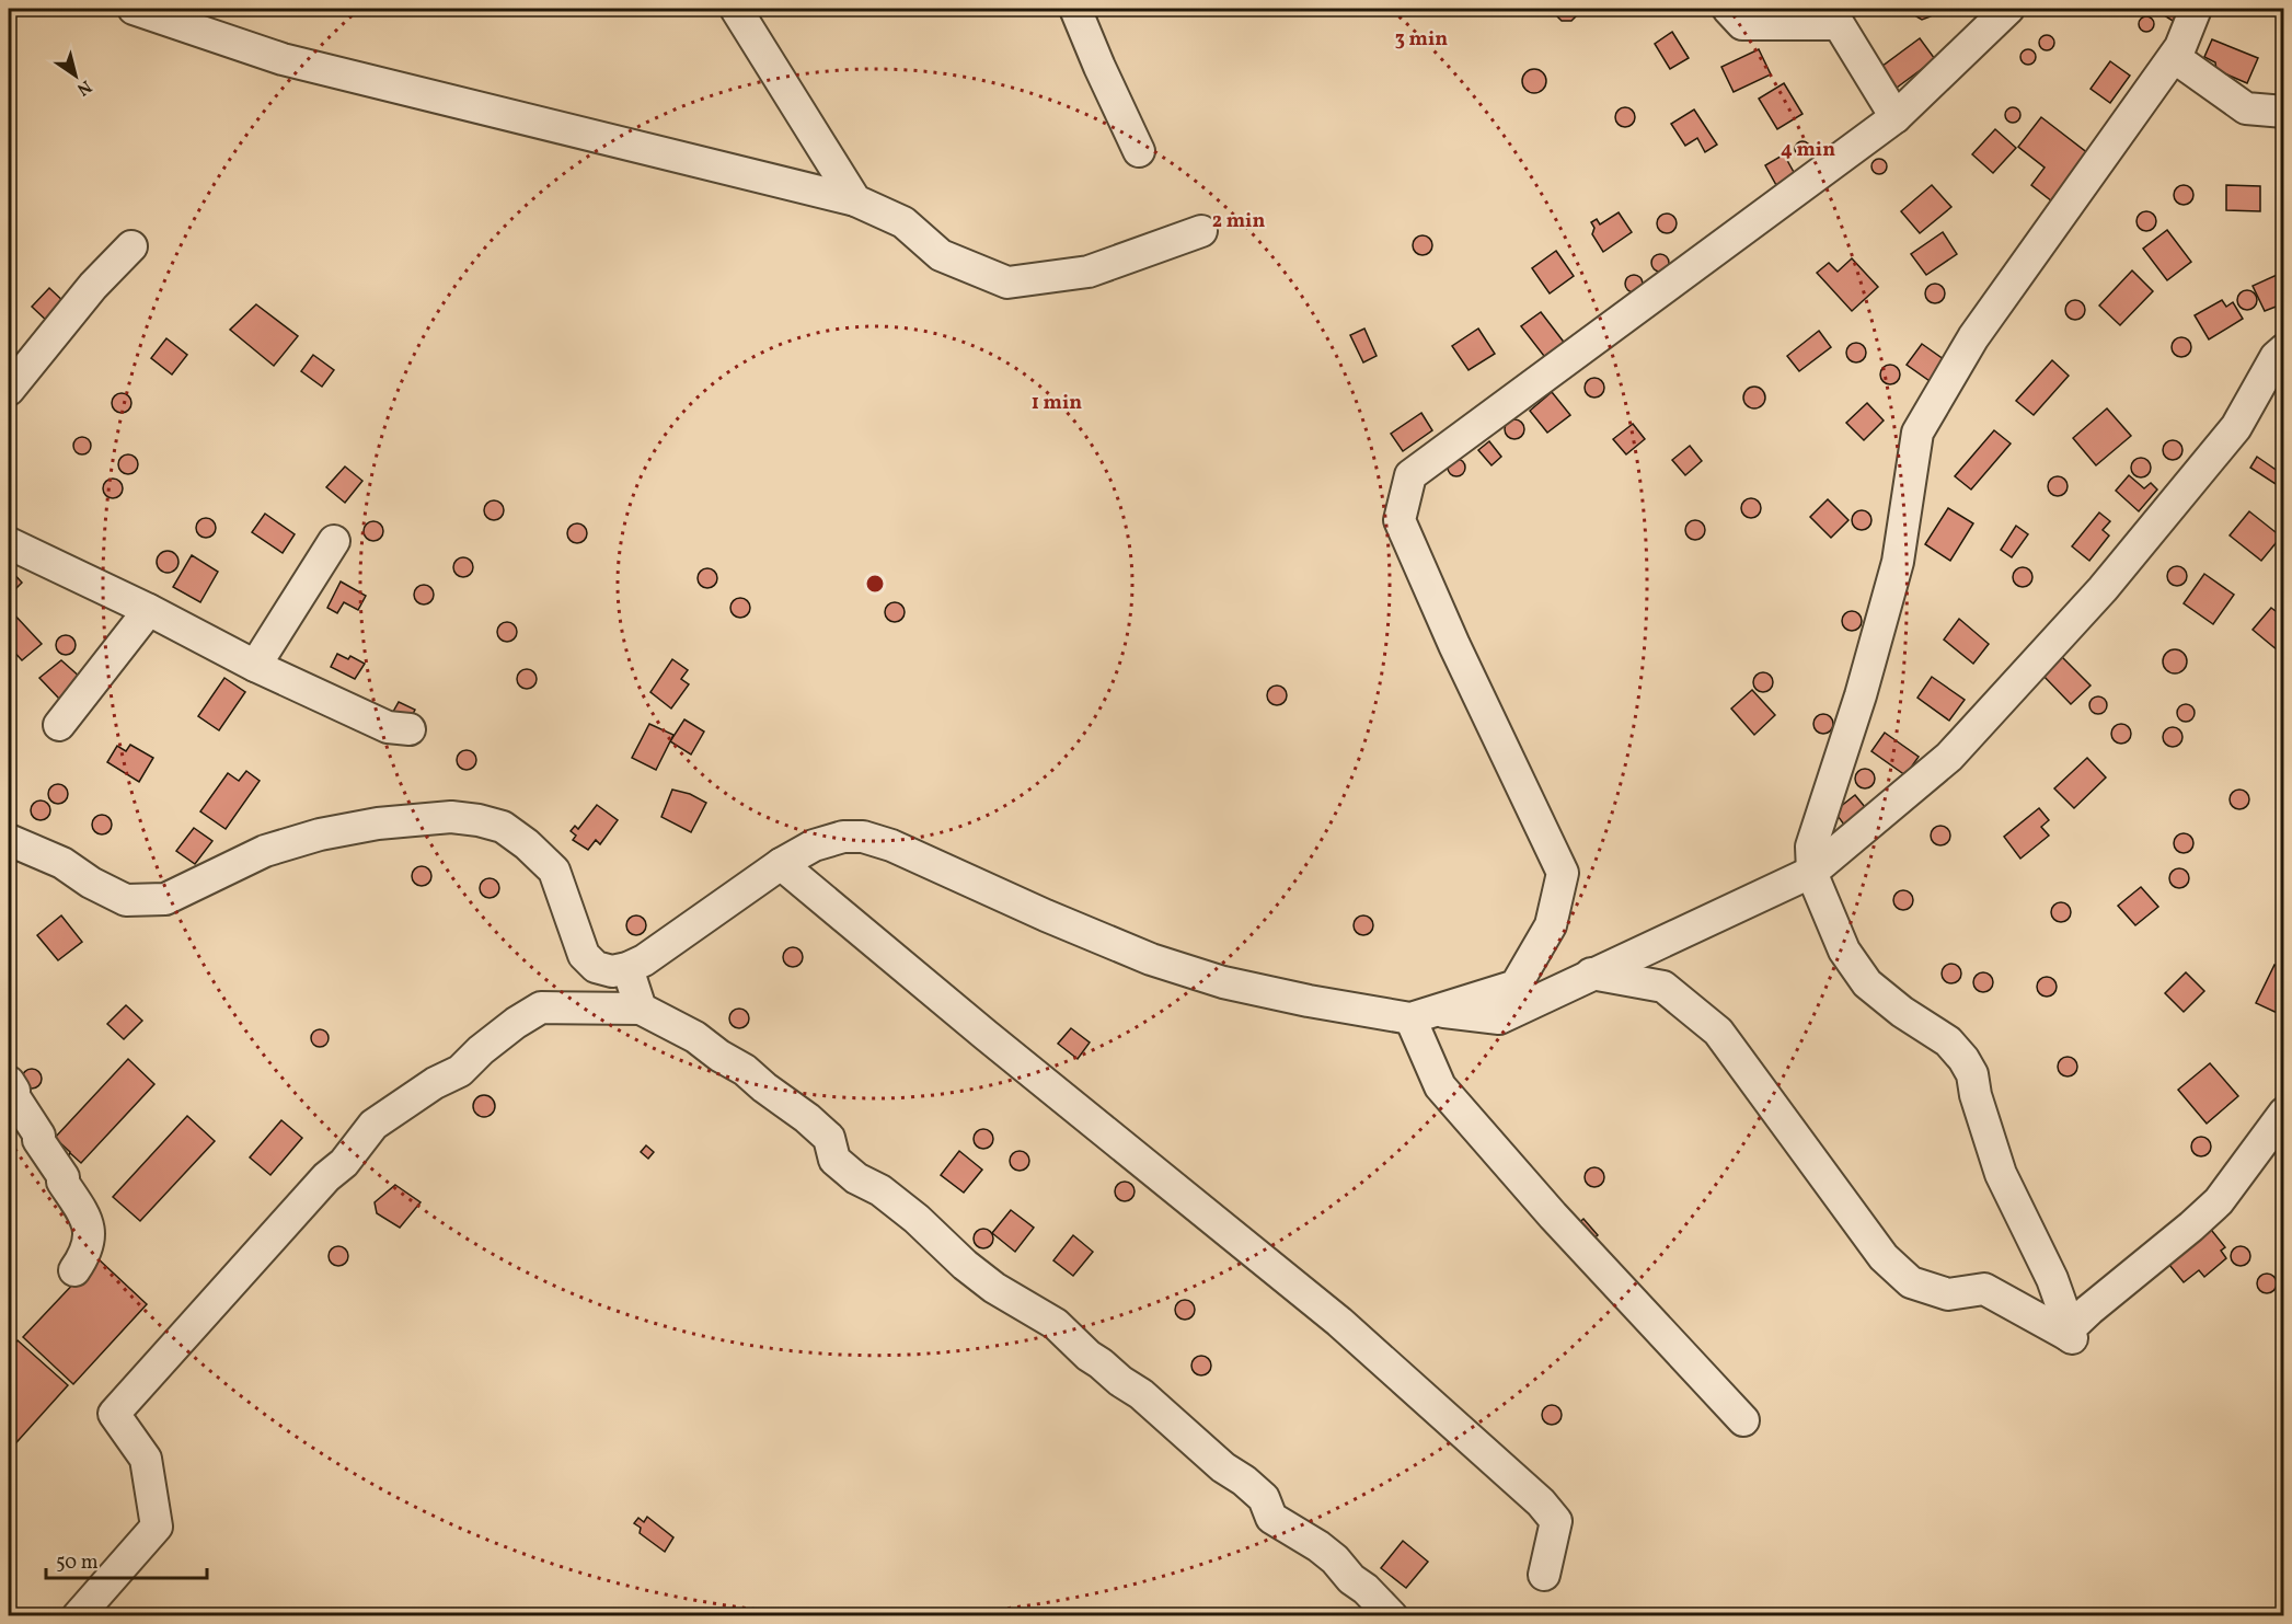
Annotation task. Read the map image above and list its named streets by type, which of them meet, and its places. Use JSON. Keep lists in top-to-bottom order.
{
  "scale_bar": "50 m",
  "north": "bottom right",
  "rings": [
    "3 min",
    "4 min",
    "2 min",
    "1 min"
  ]
}
